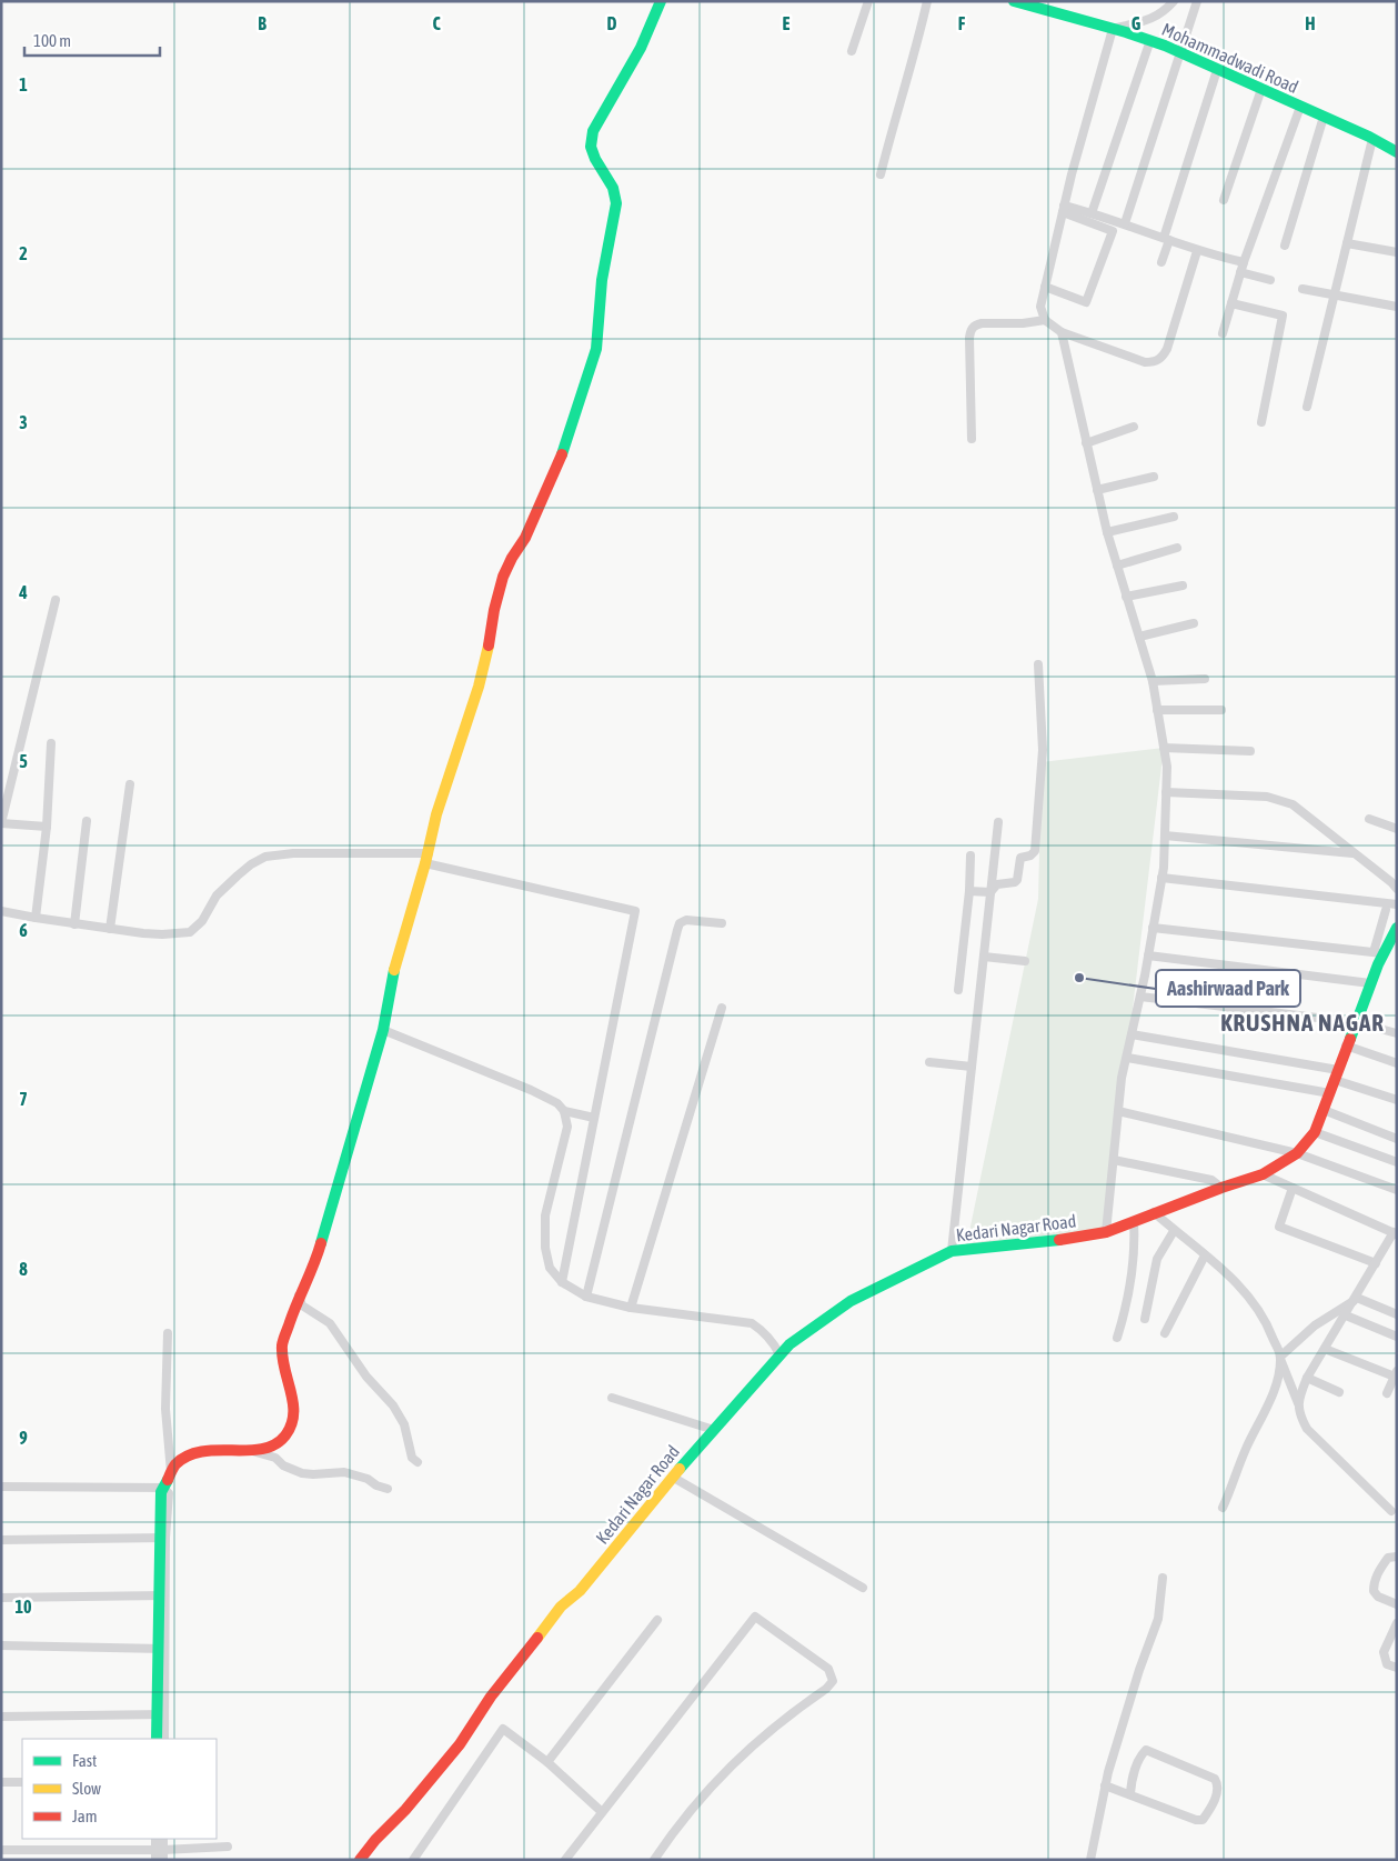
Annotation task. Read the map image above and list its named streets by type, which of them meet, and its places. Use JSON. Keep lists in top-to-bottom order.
{
  "streets": {
    "street": ["Mohammadwadi Road", "Kedari Nagar Road"]
  },
  "districts": ["KRUSHNA NAGAR"],
  "places": ["Aashirwaad Park"],
  "legend": ["Fast", "Slow", "Jam"],
  "scale_bar": "100 m",
  "grid": {
    "columns": [
      "B",
      "C",
      "D",
      "E",
      "F",
      "G",
      "H"
    ],
    "rows": [
      "1",
      "2",
      "3",
      "4",
      "5",
      "6",
      "7",
      "8",
      "9",
      "10"
    ]
  }
}
